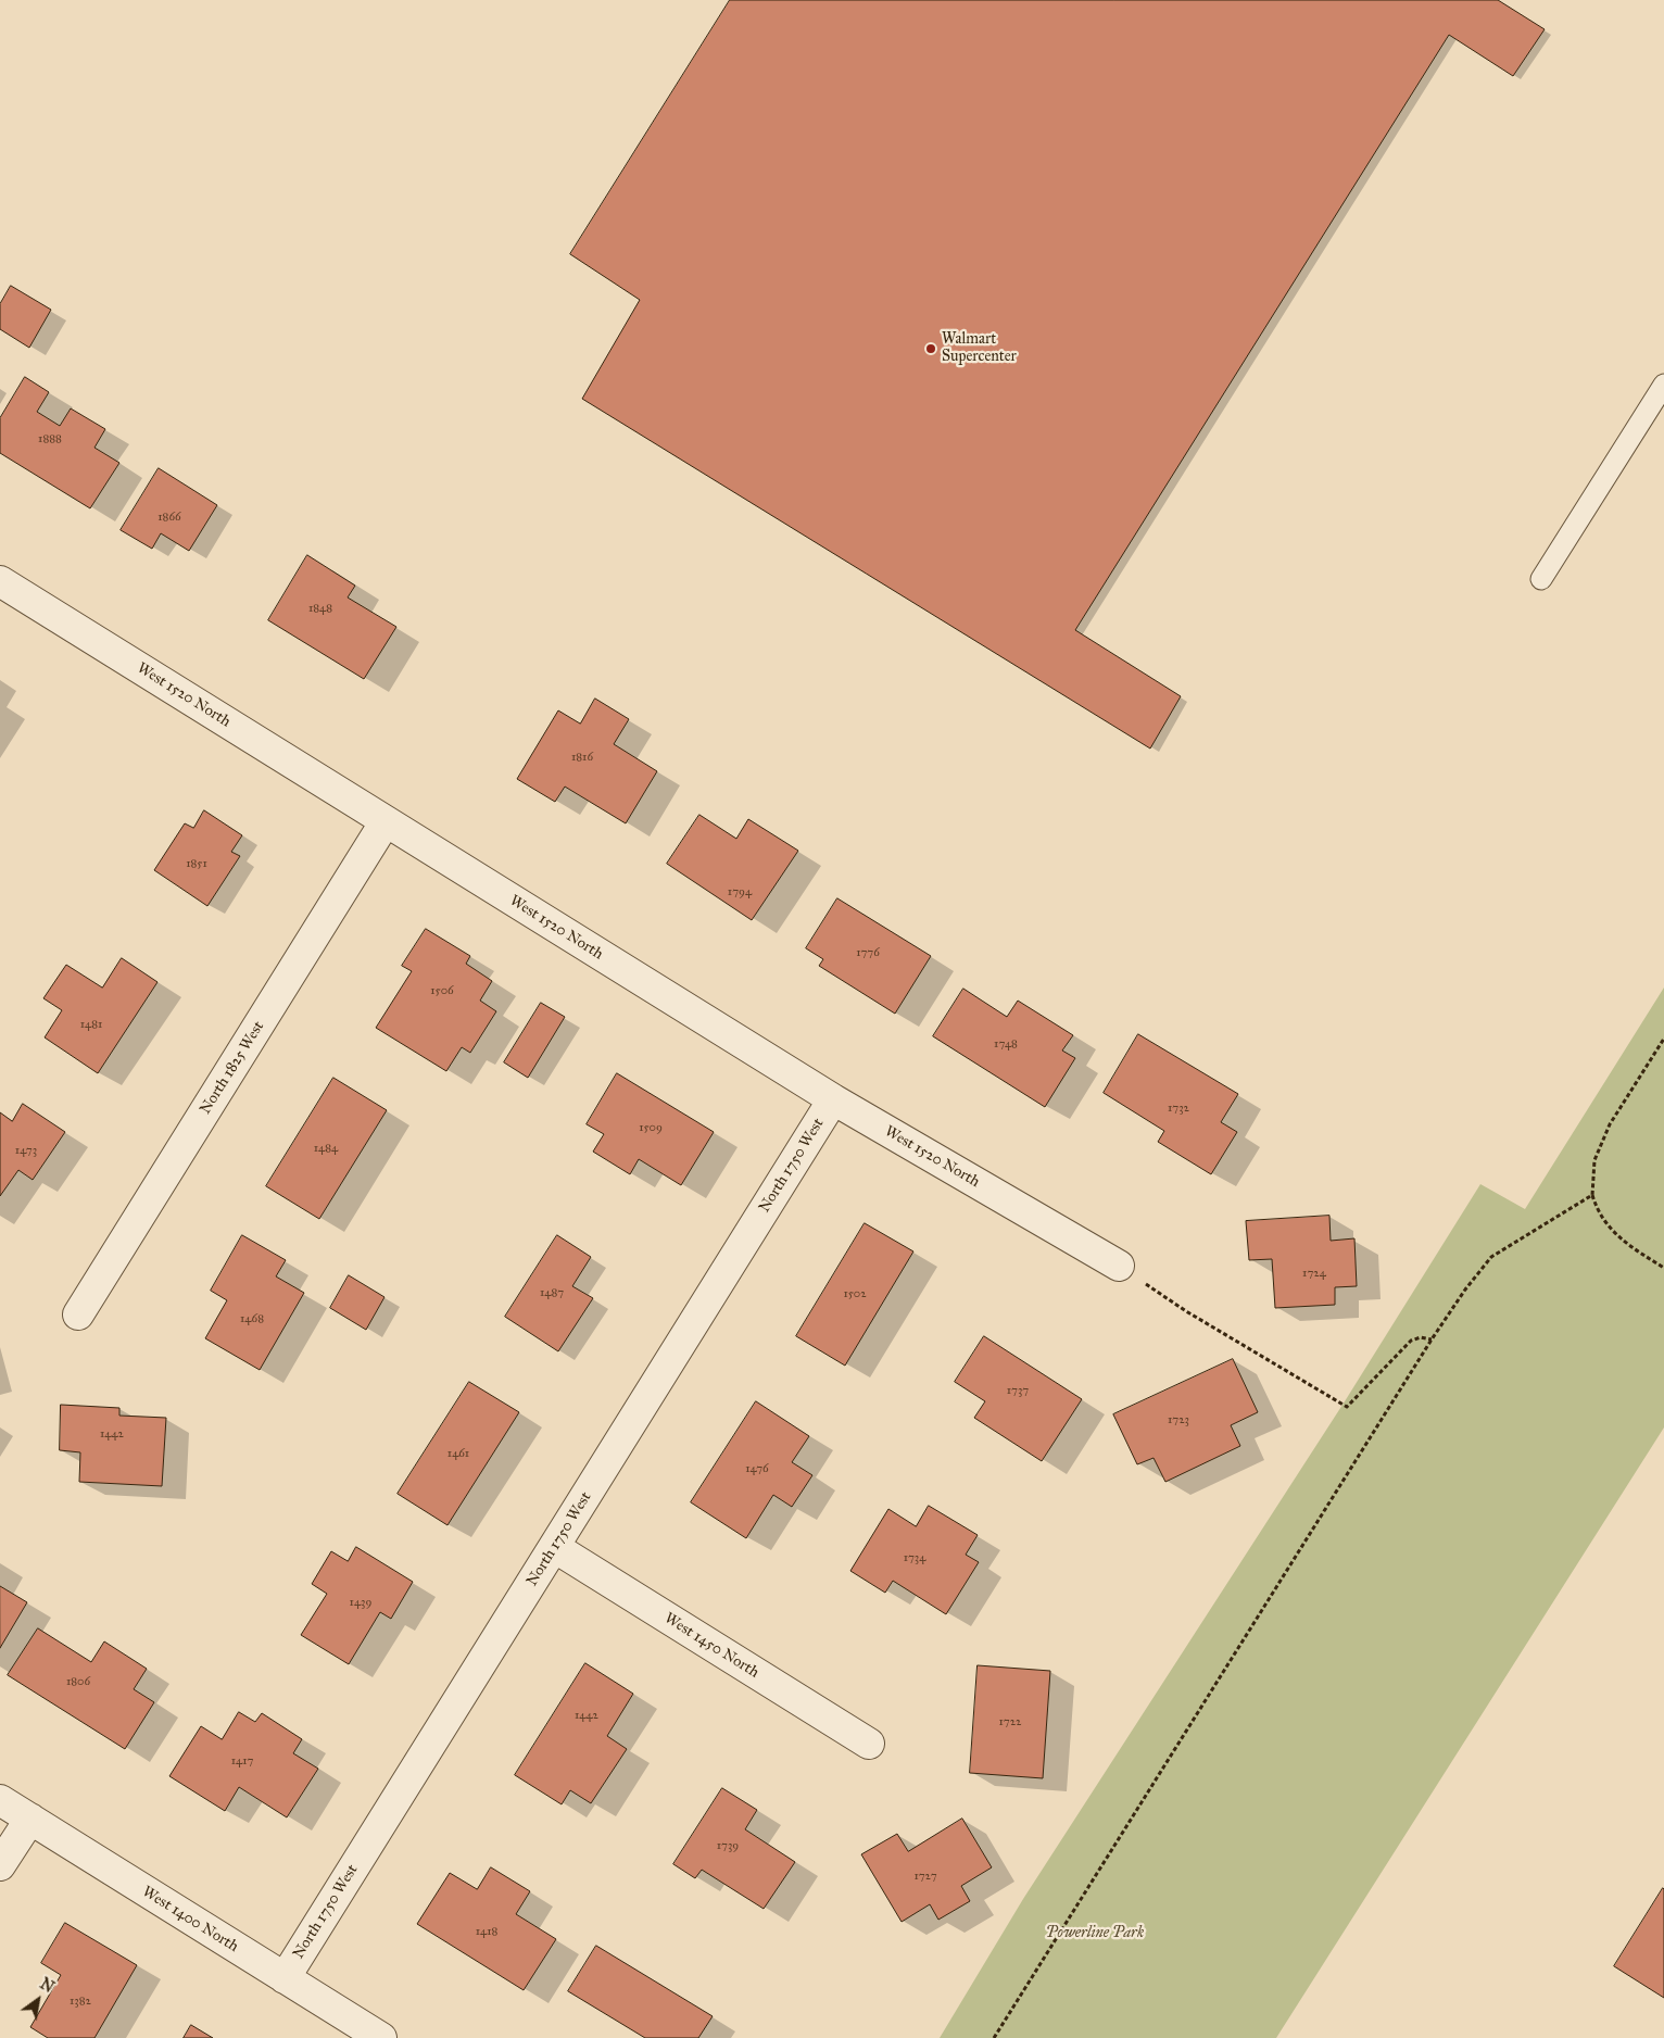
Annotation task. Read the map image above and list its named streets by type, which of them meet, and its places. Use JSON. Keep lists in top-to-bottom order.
{
  "streets": {
    "street": [
      "West 1520 North",
      "North 1825 West",
      "North 1750 West",
      "West 1450 North",
      "West 1400 North"
    ]
  },
  "crossings": [
    ["West 1520 North", "North 1825 West"],
    ["West 1520 North", "North 1750 West"],
    ["North 1750 West", "West 1450 North"],
    ["North 1750 West", "West 1400 North"]
  ],
  "parks": ["Powerline Park"],
  "places": ["Walmart Supercenter"],
  "house_numbers": [
    "1888",
    "1866",
    "1848",
    "1816",
    "1851",
    "1794",
    "1776",
    "1506",
    "1481",
    "1748",
    "1732",
    "1509",
    "1484",
    "1473",
    "1724",
    "1487",
    "1502",
    "1468",
    "1737",
    "1723",
    "1442",
    "1461",
    "1476",
    "1734",
    "1439",
    "1806",
    "1442",
    "1722",
    "1417",
    "1739",
    "1727",
    "1418",
    "1382"
  ],
  "north": "top right"
}
